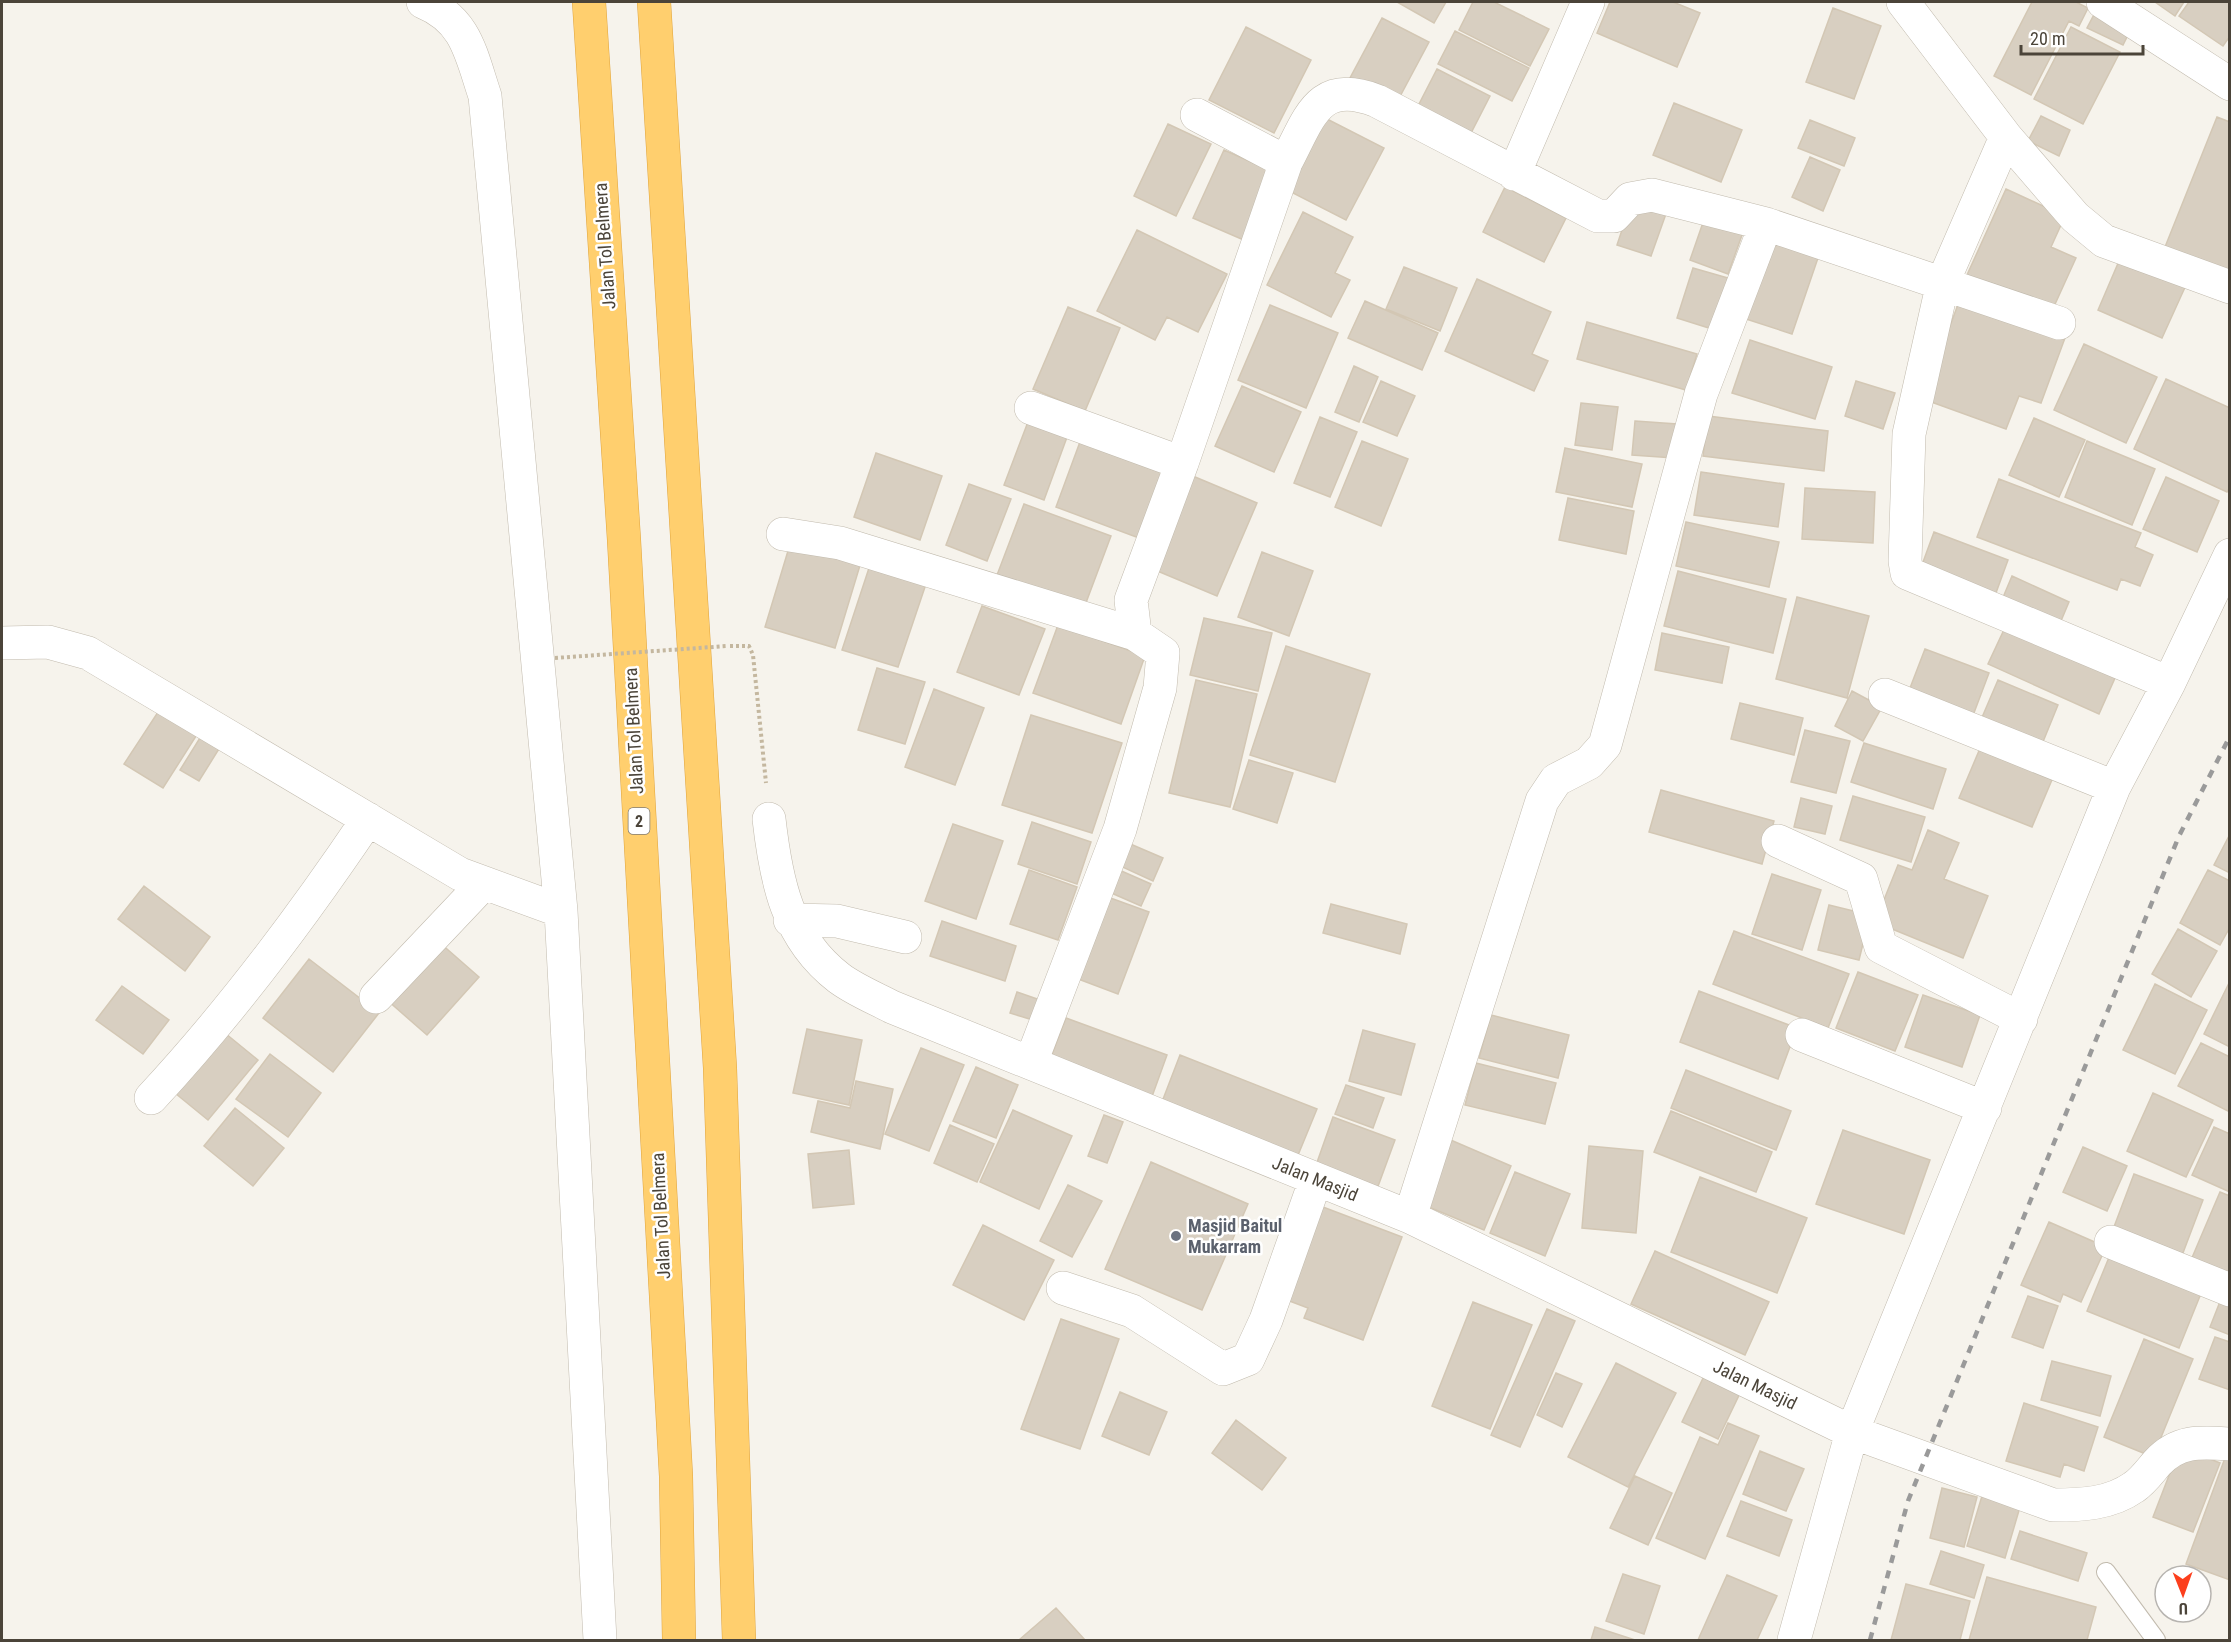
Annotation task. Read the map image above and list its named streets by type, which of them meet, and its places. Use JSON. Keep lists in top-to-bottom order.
{
  "streets": {
    "highway": ["Jalan Tol Belmera", "2"],
    "street": ["Jalan Masjid"]
  },
  "places": ["Masjid Baitul Mukarram"],
  "scale_bar": "20 m",
  "north": "bottom"
}
